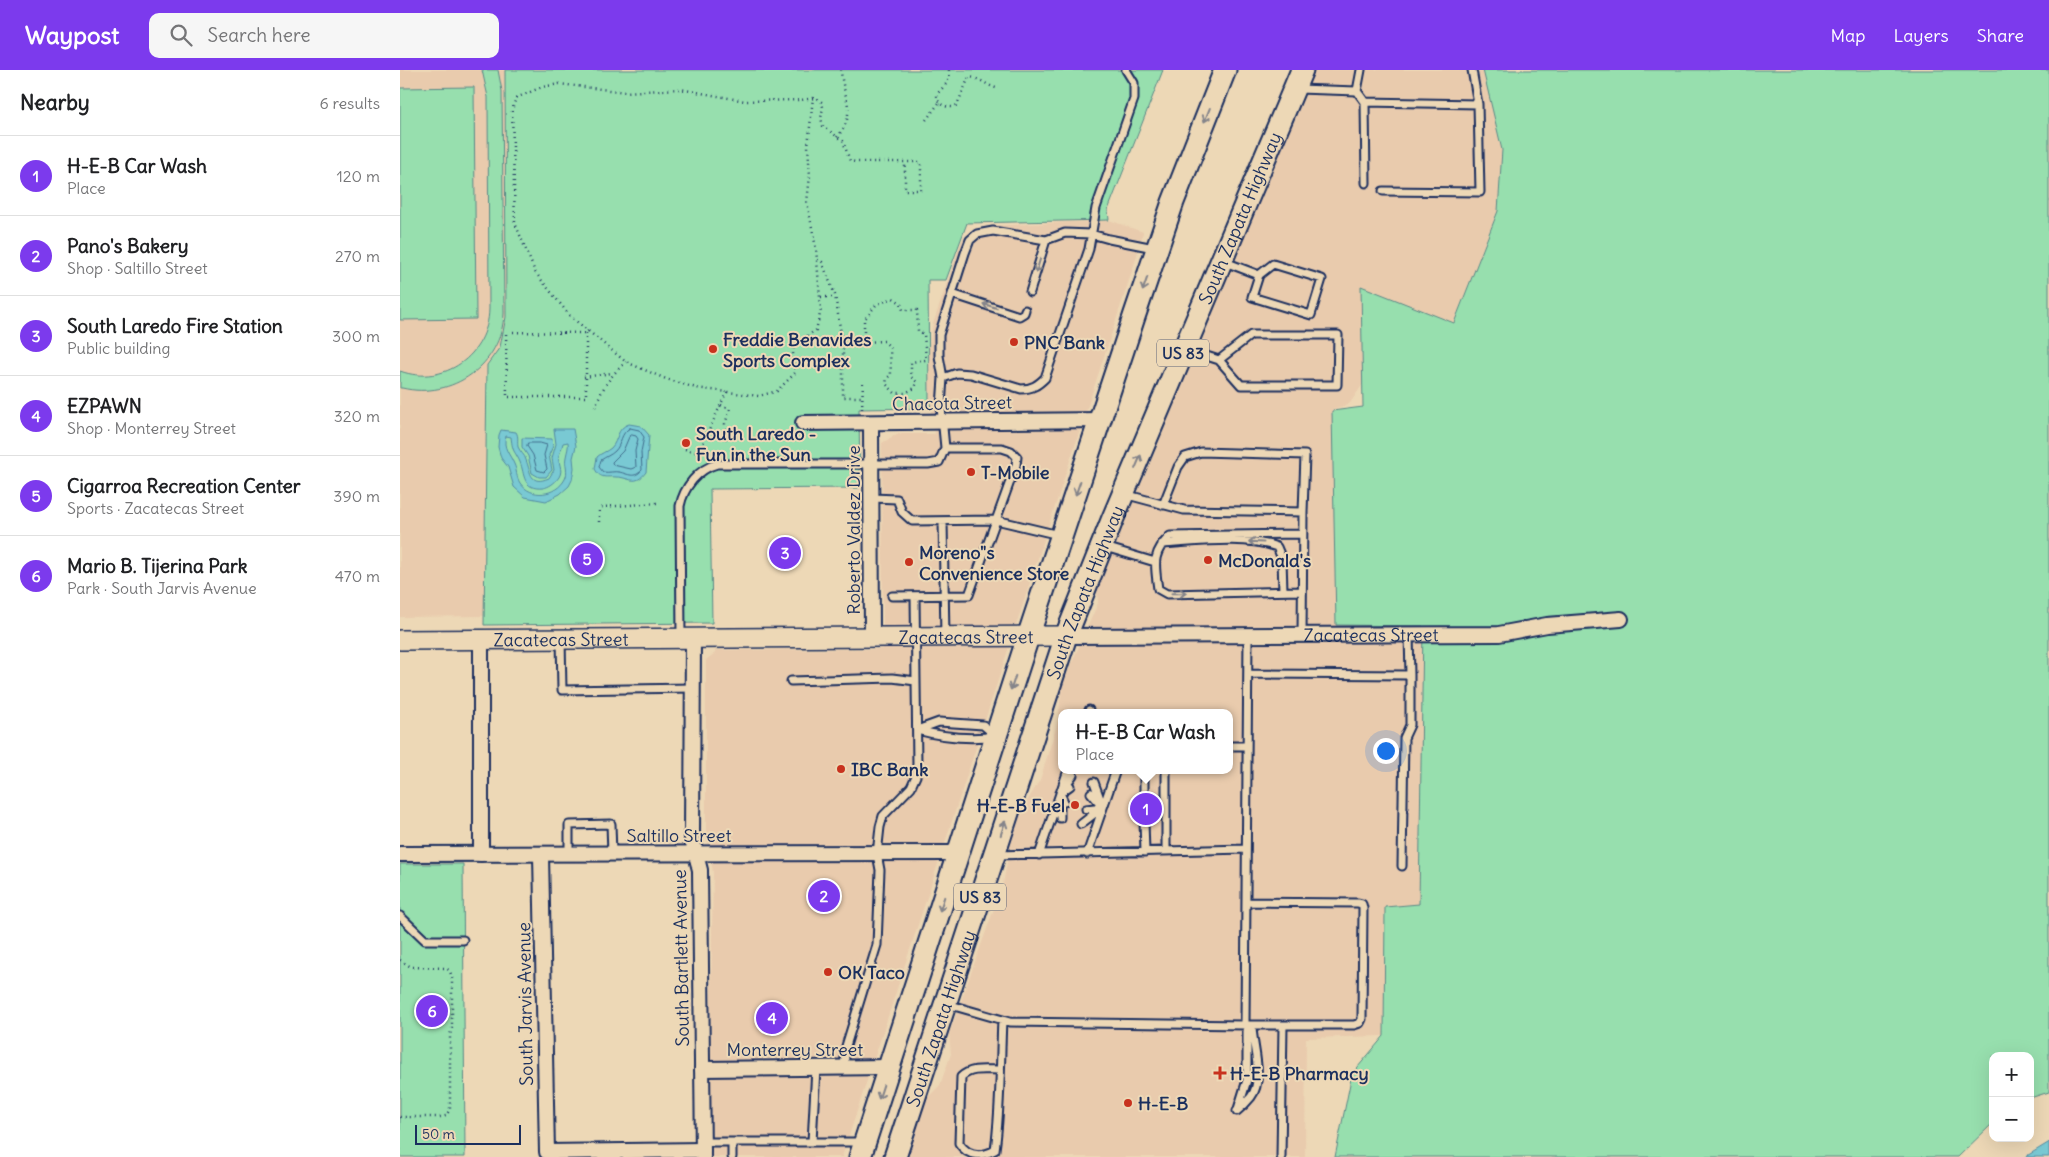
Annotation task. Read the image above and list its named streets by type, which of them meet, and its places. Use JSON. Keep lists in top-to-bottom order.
{
  "streets": {
    "main road": ["South Zapata Highway", "US 83"],
    "street": [
      "Chacota Street",
      "Roberto Valdez Drive",
      "Zacatecas Street",
      "Saltillo Street",
      "South Bartlett Avenue",
      "South Jarvis Avenue",
      "Monterrey Street"
    ]
  },
  "crossings": [
    ["South Zapata Highway", "Chacota Street"],
    ["South Zapata Highway", "Zacatecas Street"],
    ["South Zapata Highway", "Saltillo Street"],
    ["South Zapata Highway", "Monterrey Street"],
    ["Chacota Street", "Roberto Valdez Drive"],
    ["Roberto Valdez Drive", "Zacatecas Street"],
    ["Zacatecas Street", "South Bartlett Avenue"],
    ["Saltillo Street", "South Bartlett Avenue"],
    ["Saltillo Street", "South Jarvis Avenue"],
    ["South Bartlett Avenue", "South Jarvis Avenue"],
    ["South Bartlett Avenue", "Monterrey Street"]
  ],
  "places": {
    "other": [
      "PNC Bank",
      "Freddie Benavides Sports Complex",
      "South Laredo - Fun in the Sun",
      "T-Mobile",
      "McDonald's",
      "Moreno\"s Convenience Store",
      "IBC Bank",
      "H-E-B Fuel",
      "OK Taco",
      "H-E-B"
    ],
    "health": ["H-E-B Pharmacy"]
  },
  "scale_bar": "50 m",
  "page": {
    "header": "Waypost",
    "search": "Search here",
    "nav": ["Map", "Layers", "Share"],
    "heading": ["Nearby", "6 results"],
    "list": [
      {
        "mark": "1",
        "name": "H-E-B Car Wash",
        "note": "Place",
        "value": "120 m"
      },
      {
        "mark": "2",
        "name": "Pano's Bakery",
        "note": "Shop · Saltillo Street",
        "value": "270 m"
      },
      {
        "mark": "3",
        "name": "South Laredo Fire Station",
        "note": "Public building",
        "value": "300 m"
      },
      {
        "mark": "4",
        "name": "EZPAWN",
        "note": "Shop · Monterrey Street",
        "value": "320 m"
      },
      {
        "mark": "5",
        "name": "Cigarroa Recreation Center",
        "note": "Sports · Zacatecas Street",
        "value": "390 m"
      },
      {
        "mark": "6",
        "name": "Mario B. Tijerina Park",
        "note": "Park · South Jarvis Avenue",
        "value": "470 m"
      }
    ],
    "pins": [
      "3",
      "5",
      "1",
      "2",
      "6",
      "4"
    ],
    "popup": ["H-E-B Car Wash", "Place"],
    "map_buttons": ["+", "−"],
    "scale": "50 m"
  }
}
